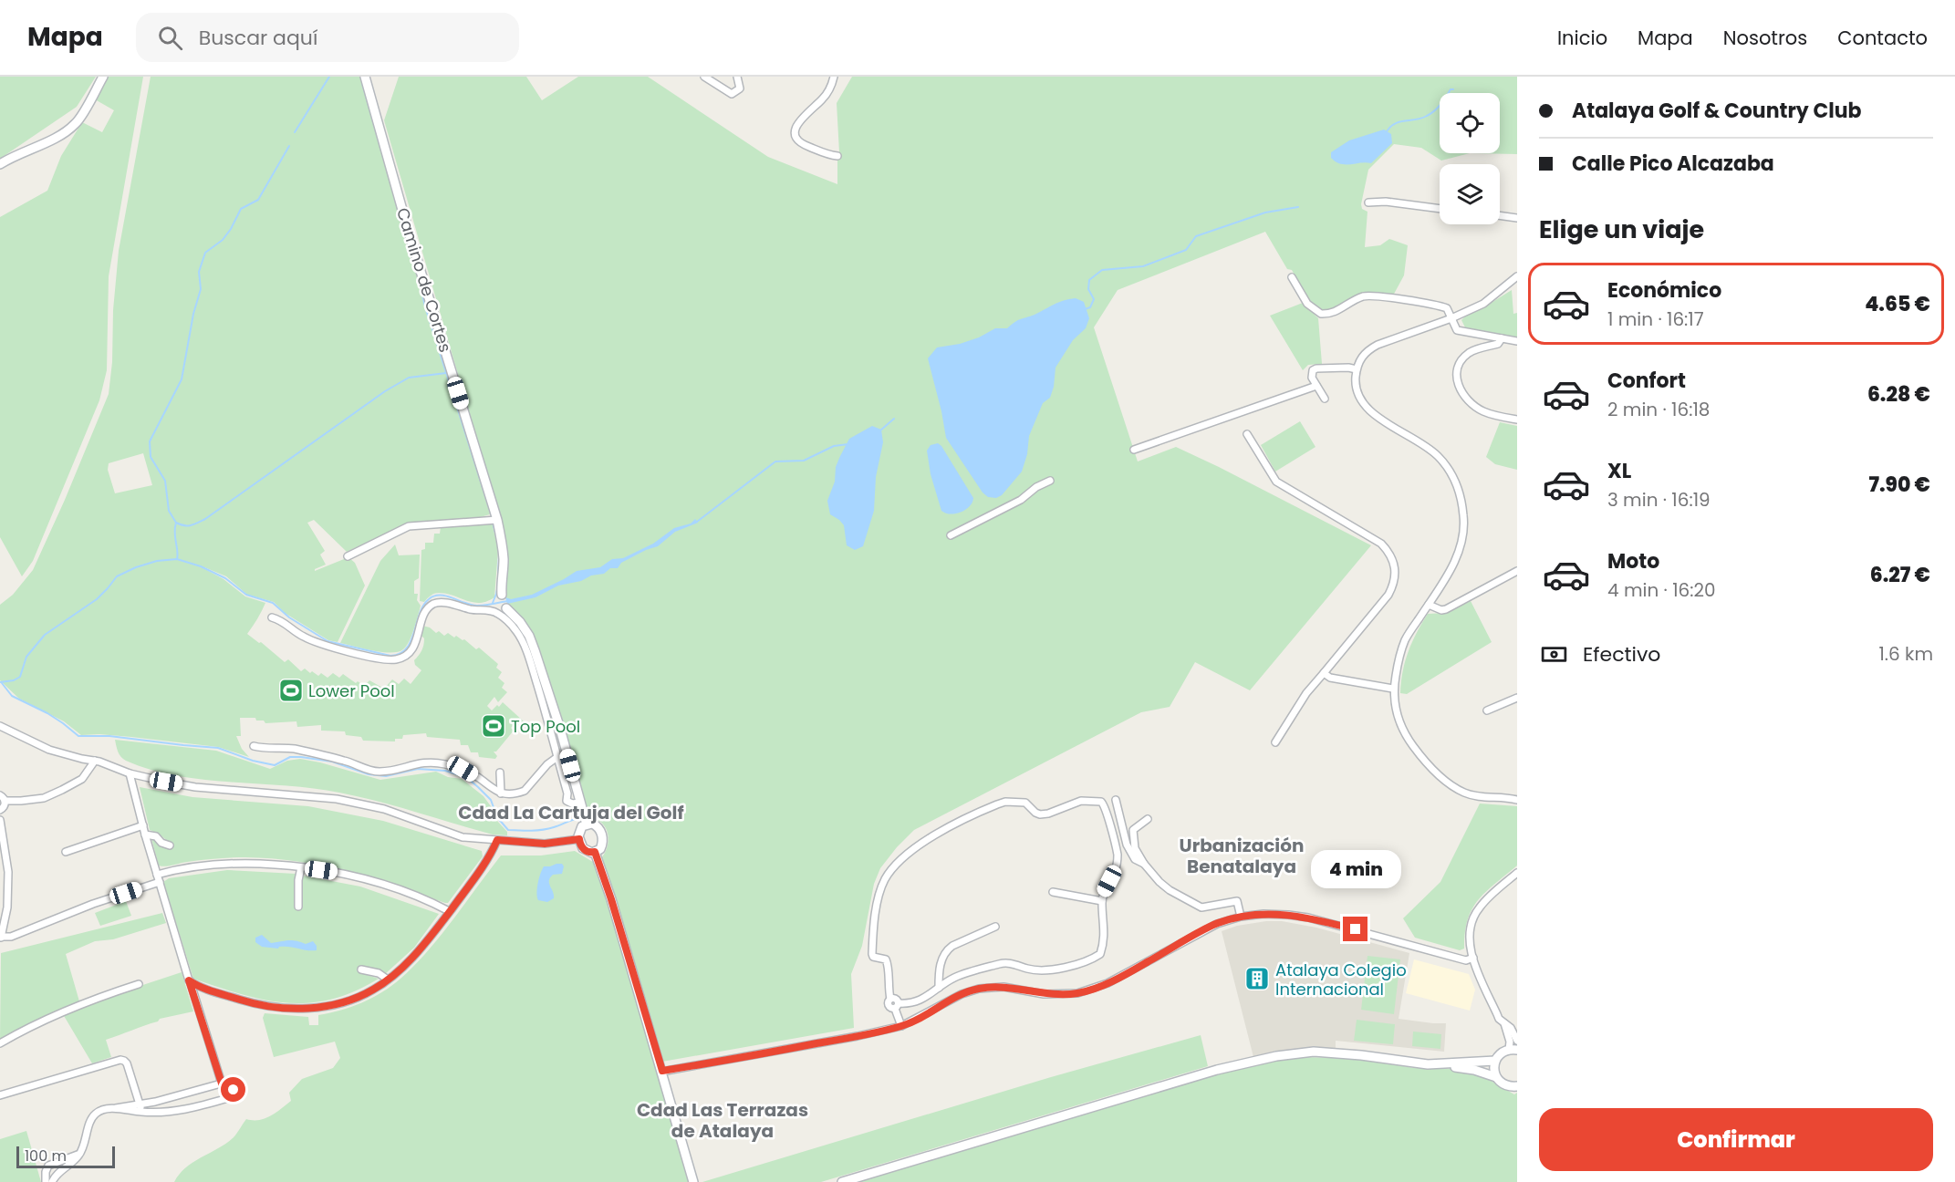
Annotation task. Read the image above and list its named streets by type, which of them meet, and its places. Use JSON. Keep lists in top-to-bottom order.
{
  "streets": {
    "street": ["Camino de Cortes"]
  },
  "districts": ["Cdad La Cartuja del Golf", "Urbanización Benatalaya", "Cdad Las Terrazas de Atalaya"],
  "places": {
    "sports": ["Lower Pool", "Top Pool"],
    "building": ["Atalaya Colegio Internacional"]
  },
  "scale_bar": "100 m",
  "page": {
    "header": "Mapa",
    "search": "Buscar aquí",
    "nav": [
      "Inicio",
      "Mapa",
      "Nosotros",
      "Contacto"
    ],
    "banner": ["Atalaya Golf & Country Club", "Calle Pico Alcazaba"],
    "heading": "Elige un viaje",
    "list": [
      {
        "name": "Económico",
        "note": "1 min · 16:17",
        "value": "4.65 €"
      },
      {
        "name": "Confort",
        "note": "2 min · 16:18",
        "value": "6.28 €"
      },
      {
        "name": "XL",
        "note": "3 min · 16:19",
        "value": "7.90 €"
      },
      {
        "name": "Moto",
        "note": "4 min · 16:20",
        "value": "6.27 €"
      }
    ],
    "pay": ["Efectivo", "1.6 km"],
    "bubble": "4 min",
    "buttons": "Confirmar",
    "scale": "100 m"
  }
}
